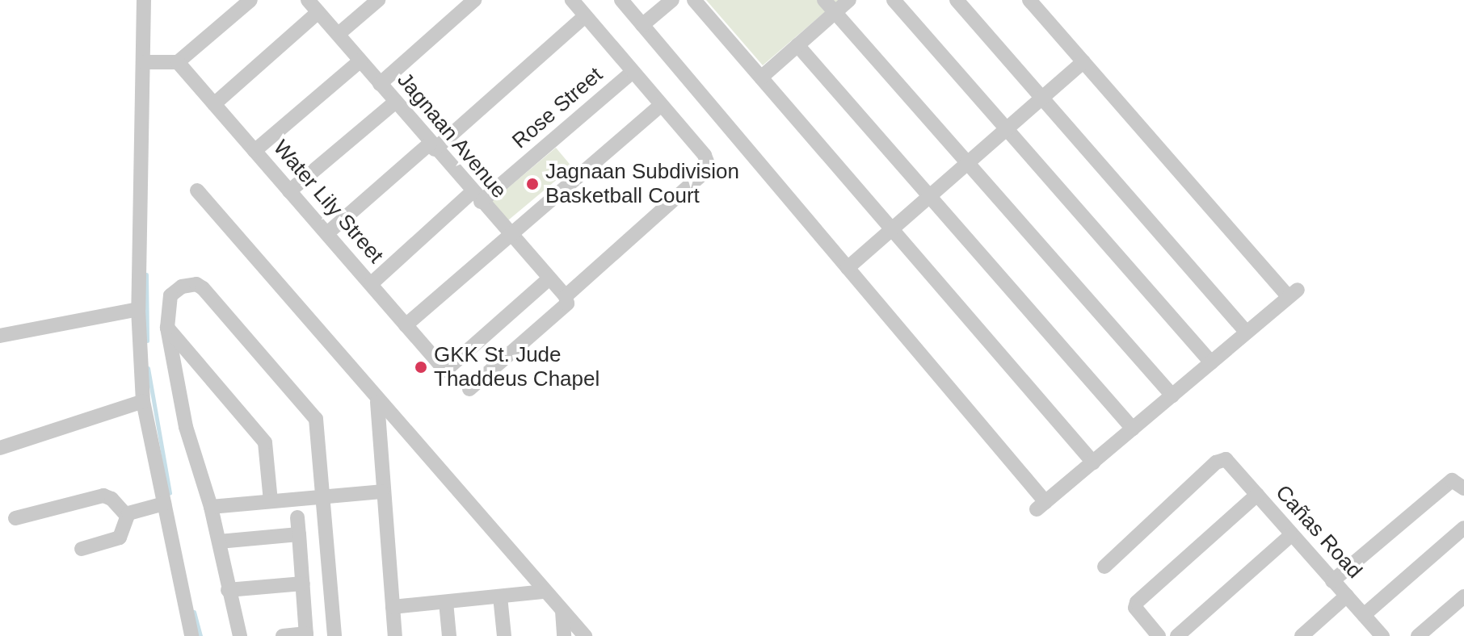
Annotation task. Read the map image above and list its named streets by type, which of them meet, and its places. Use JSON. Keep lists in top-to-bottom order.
{
  "streets": {
    "street": [
      "Rose Street",
      "Jagnaan Avenue",
      "Water Lily Street",
      "Cañas Road"
    ]
  },
  "crossings": [
    ["Rose Street", "Jagnaan Avenue"],
    ["Rose Street", "Water Lily Street"],
    ["Jagnaan Avenue", "Water Lily Street"]
  ],
  "places": ["Jagnaan Subdivision Basketball Court", "GKK St. Jude Thaddeus Chapel"]
}
